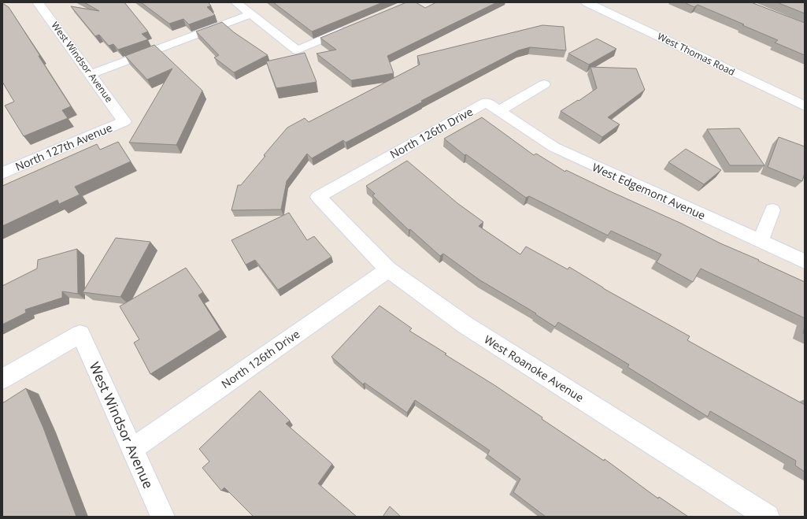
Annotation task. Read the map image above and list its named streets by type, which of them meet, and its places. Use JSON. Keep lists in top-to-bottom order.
{
  "streets": {
    "street": [
      "West Thomas Road",
      "West Windsor Avenue",
      "North 126th Drive",
      "North 127th Avenue",
      "West Edgemont Avenue",
      "West Roanoke Avenue"
    ]
  },
  "crossings": [
    ["West Windsor Avenue", "North 126th Drive"],
    ["West Windsor Avenue", "North 127th Avenue"],
    ["North 126th Drive", "West Edgemont Avenue"],
    ["North 126th Drive", "West Roanoke Avenue"]
  ]
}
